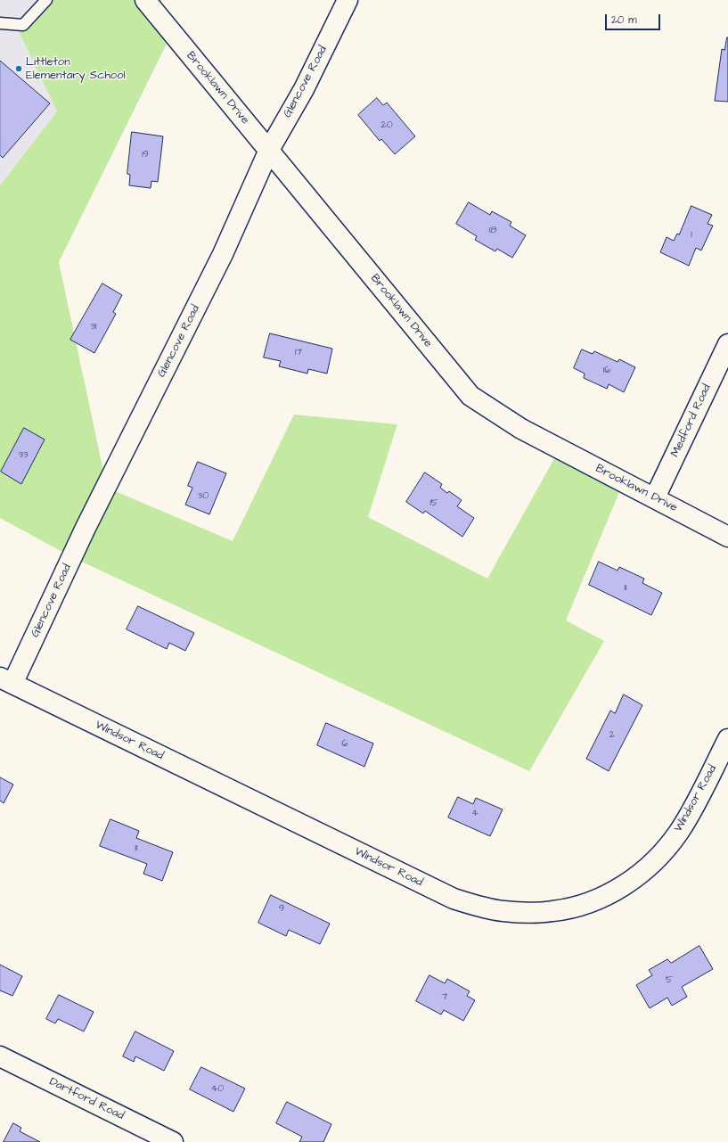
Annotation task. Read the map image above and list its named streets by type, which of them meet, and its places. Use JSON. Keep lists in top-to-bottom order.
{
  "streets": {
    "street": [
      "Glencove Road",
      "Brooklawn Drive",
      "Medford Road",
      "Windsor Road",
      "Dartford Road"
    ]
  },
  "crossings": [
    ["Glencove Road", "Brooklawn Drive"],
    ["Glencove Road", "Windsor Road"],
    ["Brooklawn Drive", "Medford Road"]
  ],
  "places": ["Littleton Elementary School"],
  "house_numbers": [
    "20",
    "19",
    "18",
    "1",
    "31",
    "17",
    "16",
    "33",
    "30",
    "15",
    "11",
    "2",
    "6",
    "4",
    "11",
    "9",
    "5",
    "7",
    "40"
  ],
  "scale_bar": "20 m"
}
